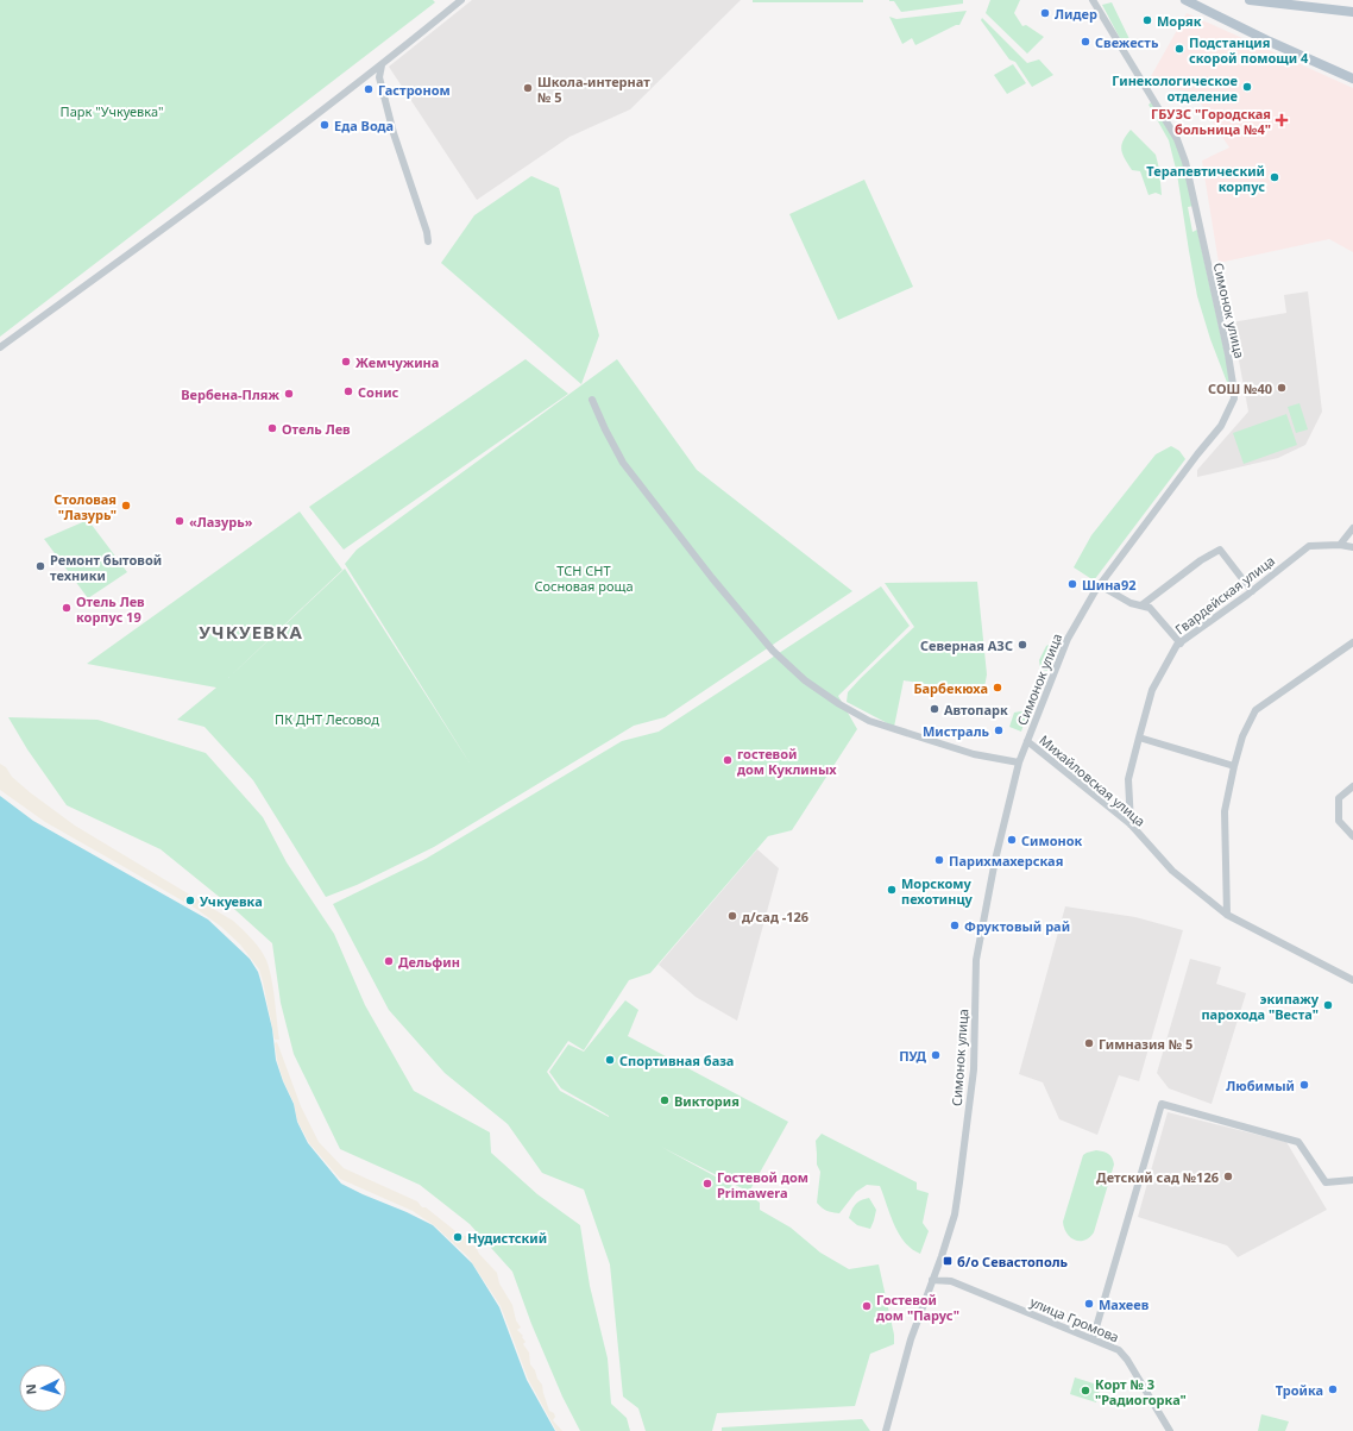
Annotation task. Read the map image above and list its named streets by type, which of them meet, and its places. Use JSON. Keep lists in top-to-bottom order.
{
  "streets": {
    "street": [
      "Симонок улица",
      "Гвардейская улица",
      "Михайловская улица",
      "улица Громова"
    ]
  },
  "crossings": [
    ["Симонок улица", "Михайловская улица"],
    ["Симонок улица", "улица Громова"],
    ["Гвардейская улица", "Михайловская улица"]
  ],
  "districts": ["УЧКУЕВКА"],
  "parks": ["Парк \"Учкуевка\"", "ТСН СНТ Сосновая роща", "ПК ДНТ Лесовод"],
  "places": {
    "other": [
      "Лидер",
      "Моряк",
      "Свежесть",
      "Подстанция скорой помощи 4",
      "Гинекологическое отделение",
      "Школа-интернат № 5",
      "Гастроном",
      "Еда Вода",
      "Терапевтический корпус",
      "Жемчужина",
      "СОШ №40",
      "Сонис",
      "Вербена-Пляж",
      "Отель Лев",
      "Столовая \"Лазурь\"",
      "«Лазурь»",
      "Ремонт бытовой техники",
      "Шина92",
      "Отель Лев корпус 19",
      "Северная АЗС",
      "Барбекюха",
      "Автопарк",
      "Мистраль",
      "гостевой дом Куклиных",
      "Симонок",
      "Парихмахерская",
      "Морскому пехотинцу",
      "Учкуевка",
      "д/сад -126",
      "Фруктовый рай",
      "Дельфин",
      "экипажу парохода \"Веста\"",
      "Гимназия № 5",
      "ПУД",
      "Спортивная база",
      "Любимый",
      "Виктория",
      "Детский сад №126",
      "Гостевой дом Primawera",
      "Нудистский",
      "Махеев",
      "Гостевой дом \"Парус\"",
      "Тройка",
      "Корт № 3 \"Радиогорка\""
    ],
    "health": ["ГБУЗС \"Городская больница №4\""],
    "transit": ["б/о Севастополь"]
  },
  "north": "left"
}
